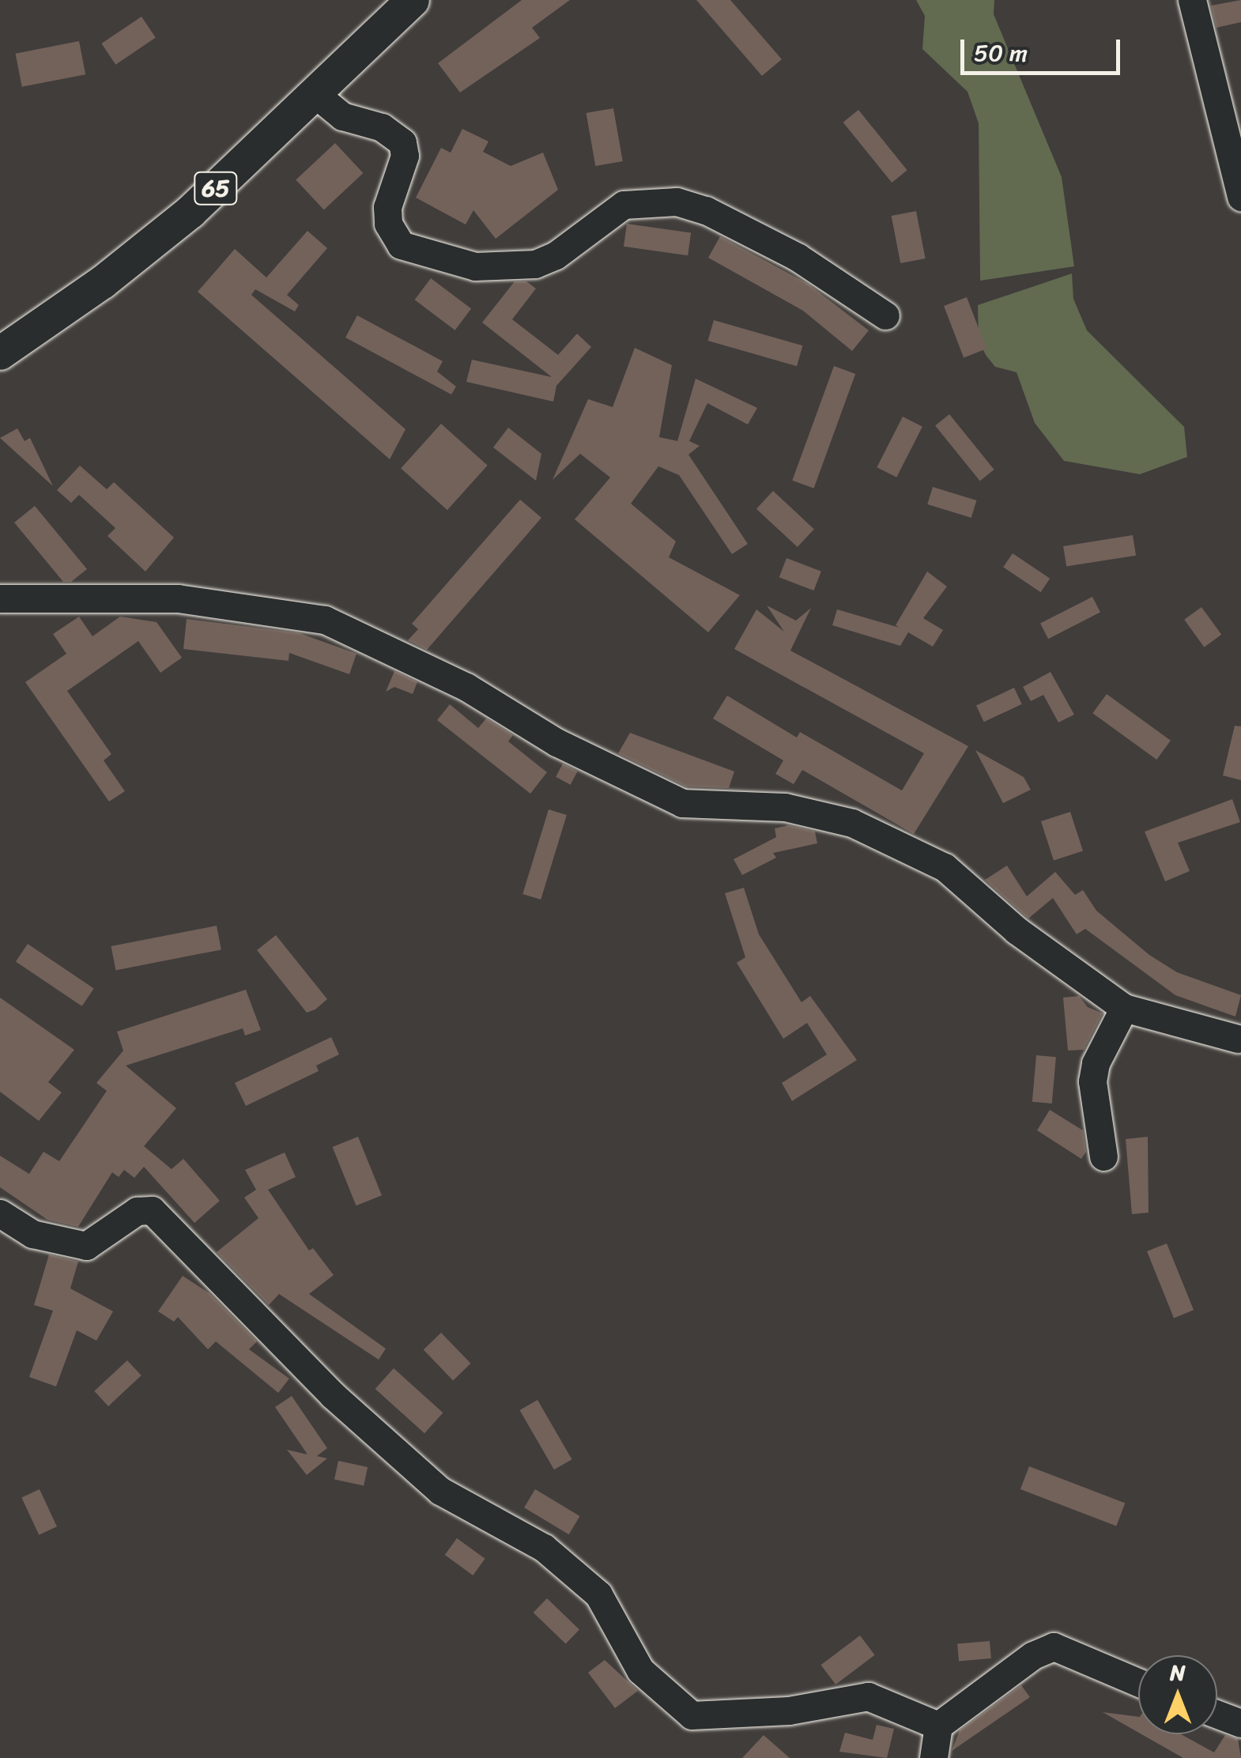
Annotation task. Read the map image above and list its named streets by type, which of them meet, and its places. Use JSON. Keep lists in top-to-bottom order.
{
  "streets": {
    "main road": ["65"]
  },
  "scale_bar": "50 m",
  "north": "top"
}
